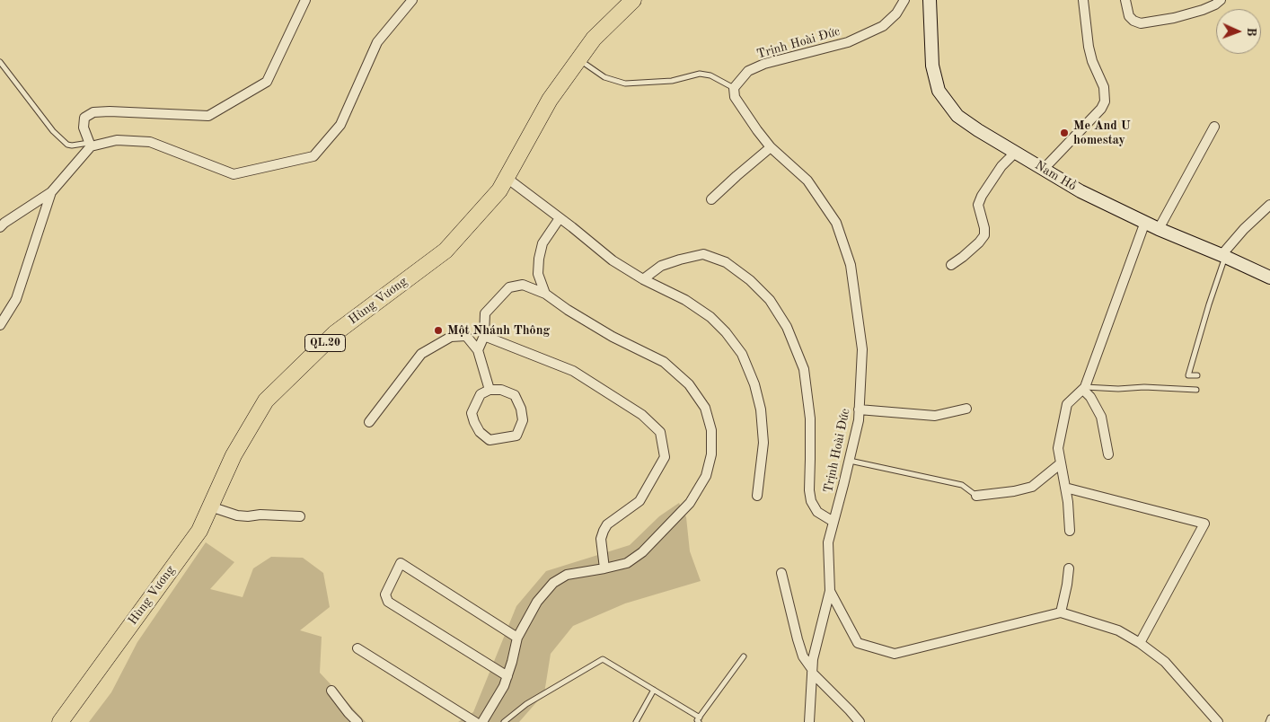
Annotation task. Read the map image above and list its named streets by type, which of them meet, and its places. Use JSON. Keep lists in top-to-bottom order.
{
  "streets": {
    "highway": ["Hùng Vương", "QL.20"],
    "street": ["Trịnh Hoài Đức", "Nam Hồ"]
  },
  "places": ["Me And U homestay", "Một Nhánh Thông"],
  "north": "right"
}
